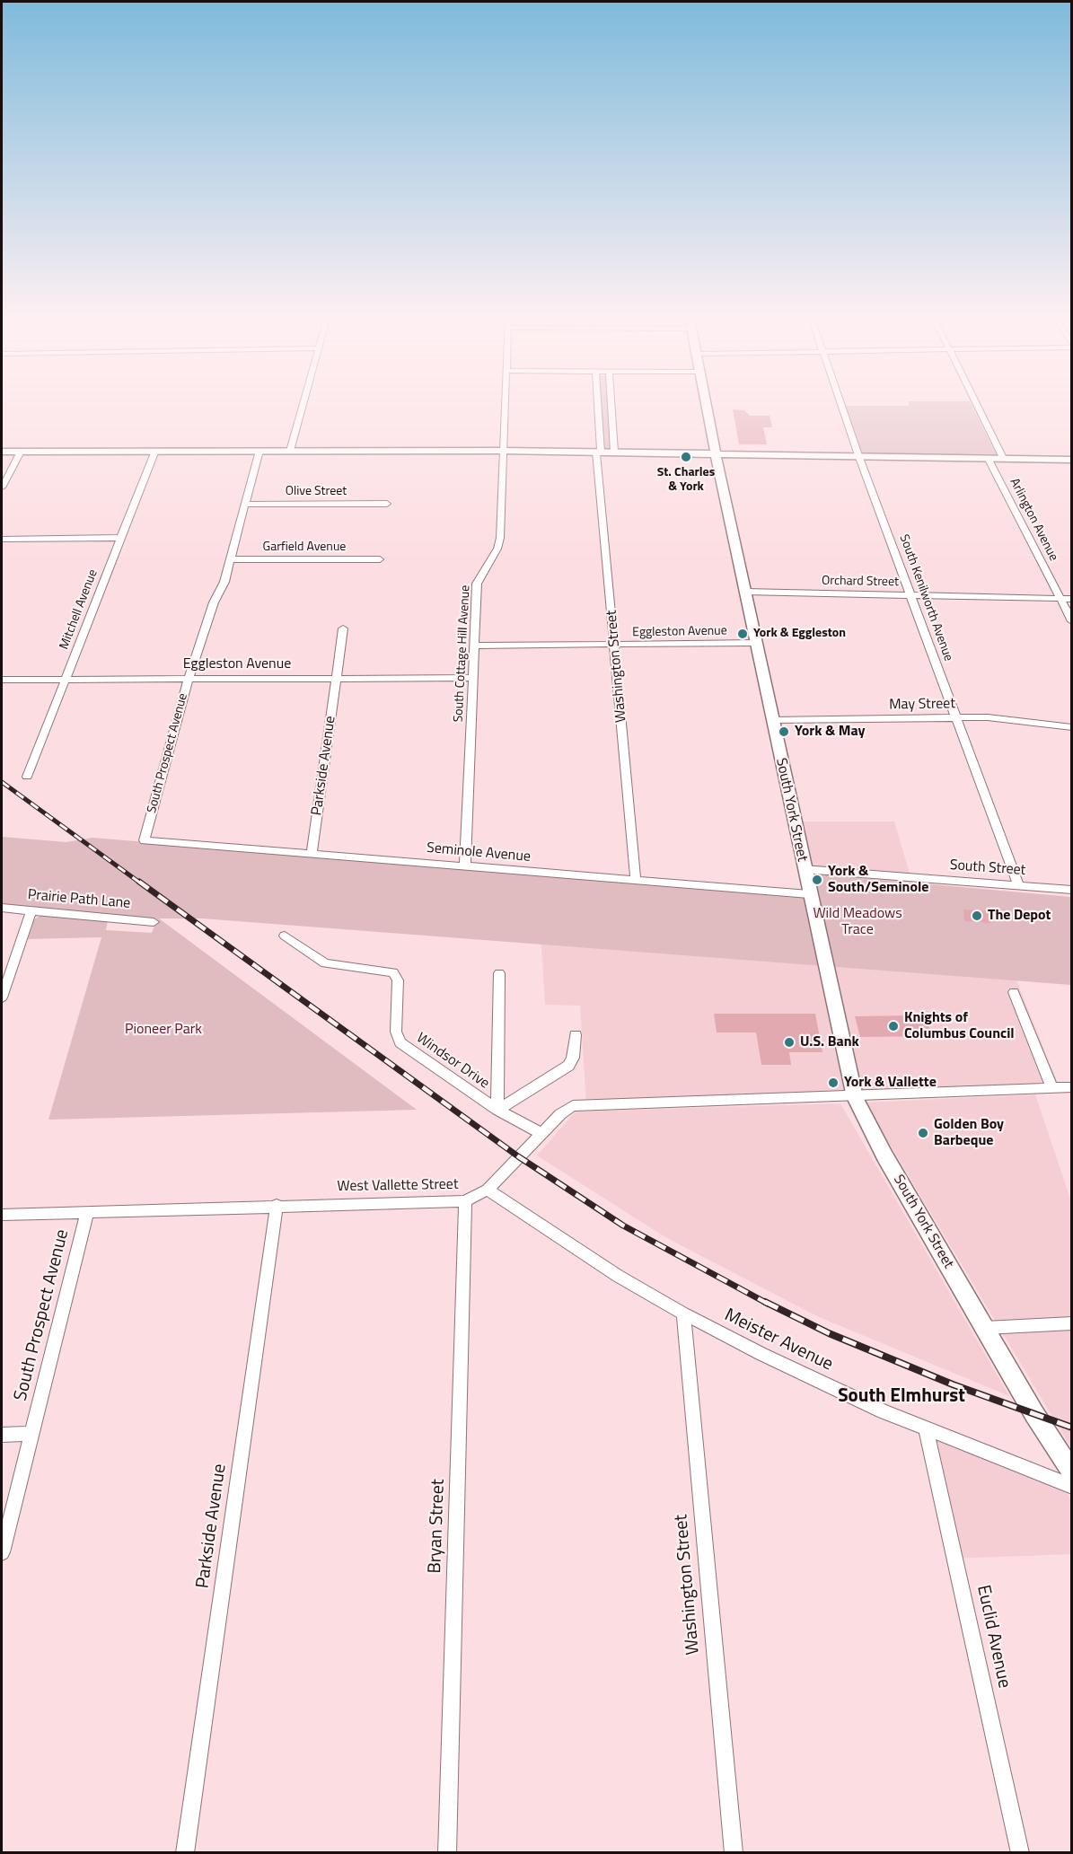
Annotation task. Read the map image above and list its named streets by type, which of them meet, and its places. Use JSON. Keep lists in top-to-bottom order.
{
  "streets": {
    "main road": ["South York Street"],
    "street": [
      "Olive Street",
      "Arlington Avenue",
      "Garfield Avenue",
      "Orchard Street",
      "South Kenilworth Avenue",
      "Mitchell Avenue",
      "Eggleston Avenue",
      "South Cottage Hill Avenue",
      "Washington Street",
      "May Street",
      "South Prospect Avenue",
      "Parkside Avenue",
      "Seminole Avenue",
      "South Street",
      "Prairie Path Lane",
      "Windsor Drive",
      "West Vallette Street",
      "Meister Avenue",
      "Bryan Street",
      "Euclid Avenue"
    ]
  },
  "crossings": [
    ["Olive Street", "South Prospect Avenue"],
    ["Arlington Avenue", "Orchard Street"],
    ["Garfield Avenue", "South Prospect Avenue"],
    ["Orchard Street", "South Kenilworth Avenue"],
    ["Orchard Street", "South York Street"],
    ["South Kenilworth Avenue", "May Street"],
    ["South Kenilworth Avenue", "South Street"],
    ["Mitchell Avenue", "Eggleston Avenue"],
    ["Eggleston Avenue", "South Cottage Hill Avenue"],
    ["Eggleston Avenue", "Washington Street"],
    ["Eggleston Avenue", "South Prospect Avenue"],
    ["Eggleston Avenue", "Parkside Avenue"],
    ["Eggleston Avenue", "South York Street"],
    ["South Cottage Hill Avenue", "Seminole Avenue"],
    ["Washington Street", "Seminole Avenue"],
    ["Washington Street", "Meister Avenue"],
    ["May Street", "South York Street"],
    ["South Prospect Avenue", "Seminole Avenue"],
    ["South Prospect Avenue", "West Vallette Street"],
    ["Parkside Avenue", "Seminole Avenue"],
    ["Parkside Avenue", "West Vallette Street"],
    ["South York Street", "Seminole Avenue"],
    ["South York Street", "South Street"],
    ["South York Street", "West Vallette Street"],
    ["Windsor Drive", "West Vallette Street"],
    ["West Vallette Street", "Meister Avenue"],
    ["West Vallette Street", "Bryan Street"],
    ["Meister Avenue", "Euclid Avenue"]
  ],
  "districts": ["South Elmhurst"],
  "parks": ["Wild Meadows Trace", "Pioneer Park"],
  "places": [
    "St. Charles & York",
    "York & Eggleston",
    "York & May",
    "York & South/Seminole",
    "The Depot",
    "Knights of Columbus Council",
    "U.S. Bank",
    "York & Vallette",
    "Golden Boy Barbeque"
  ]
}
